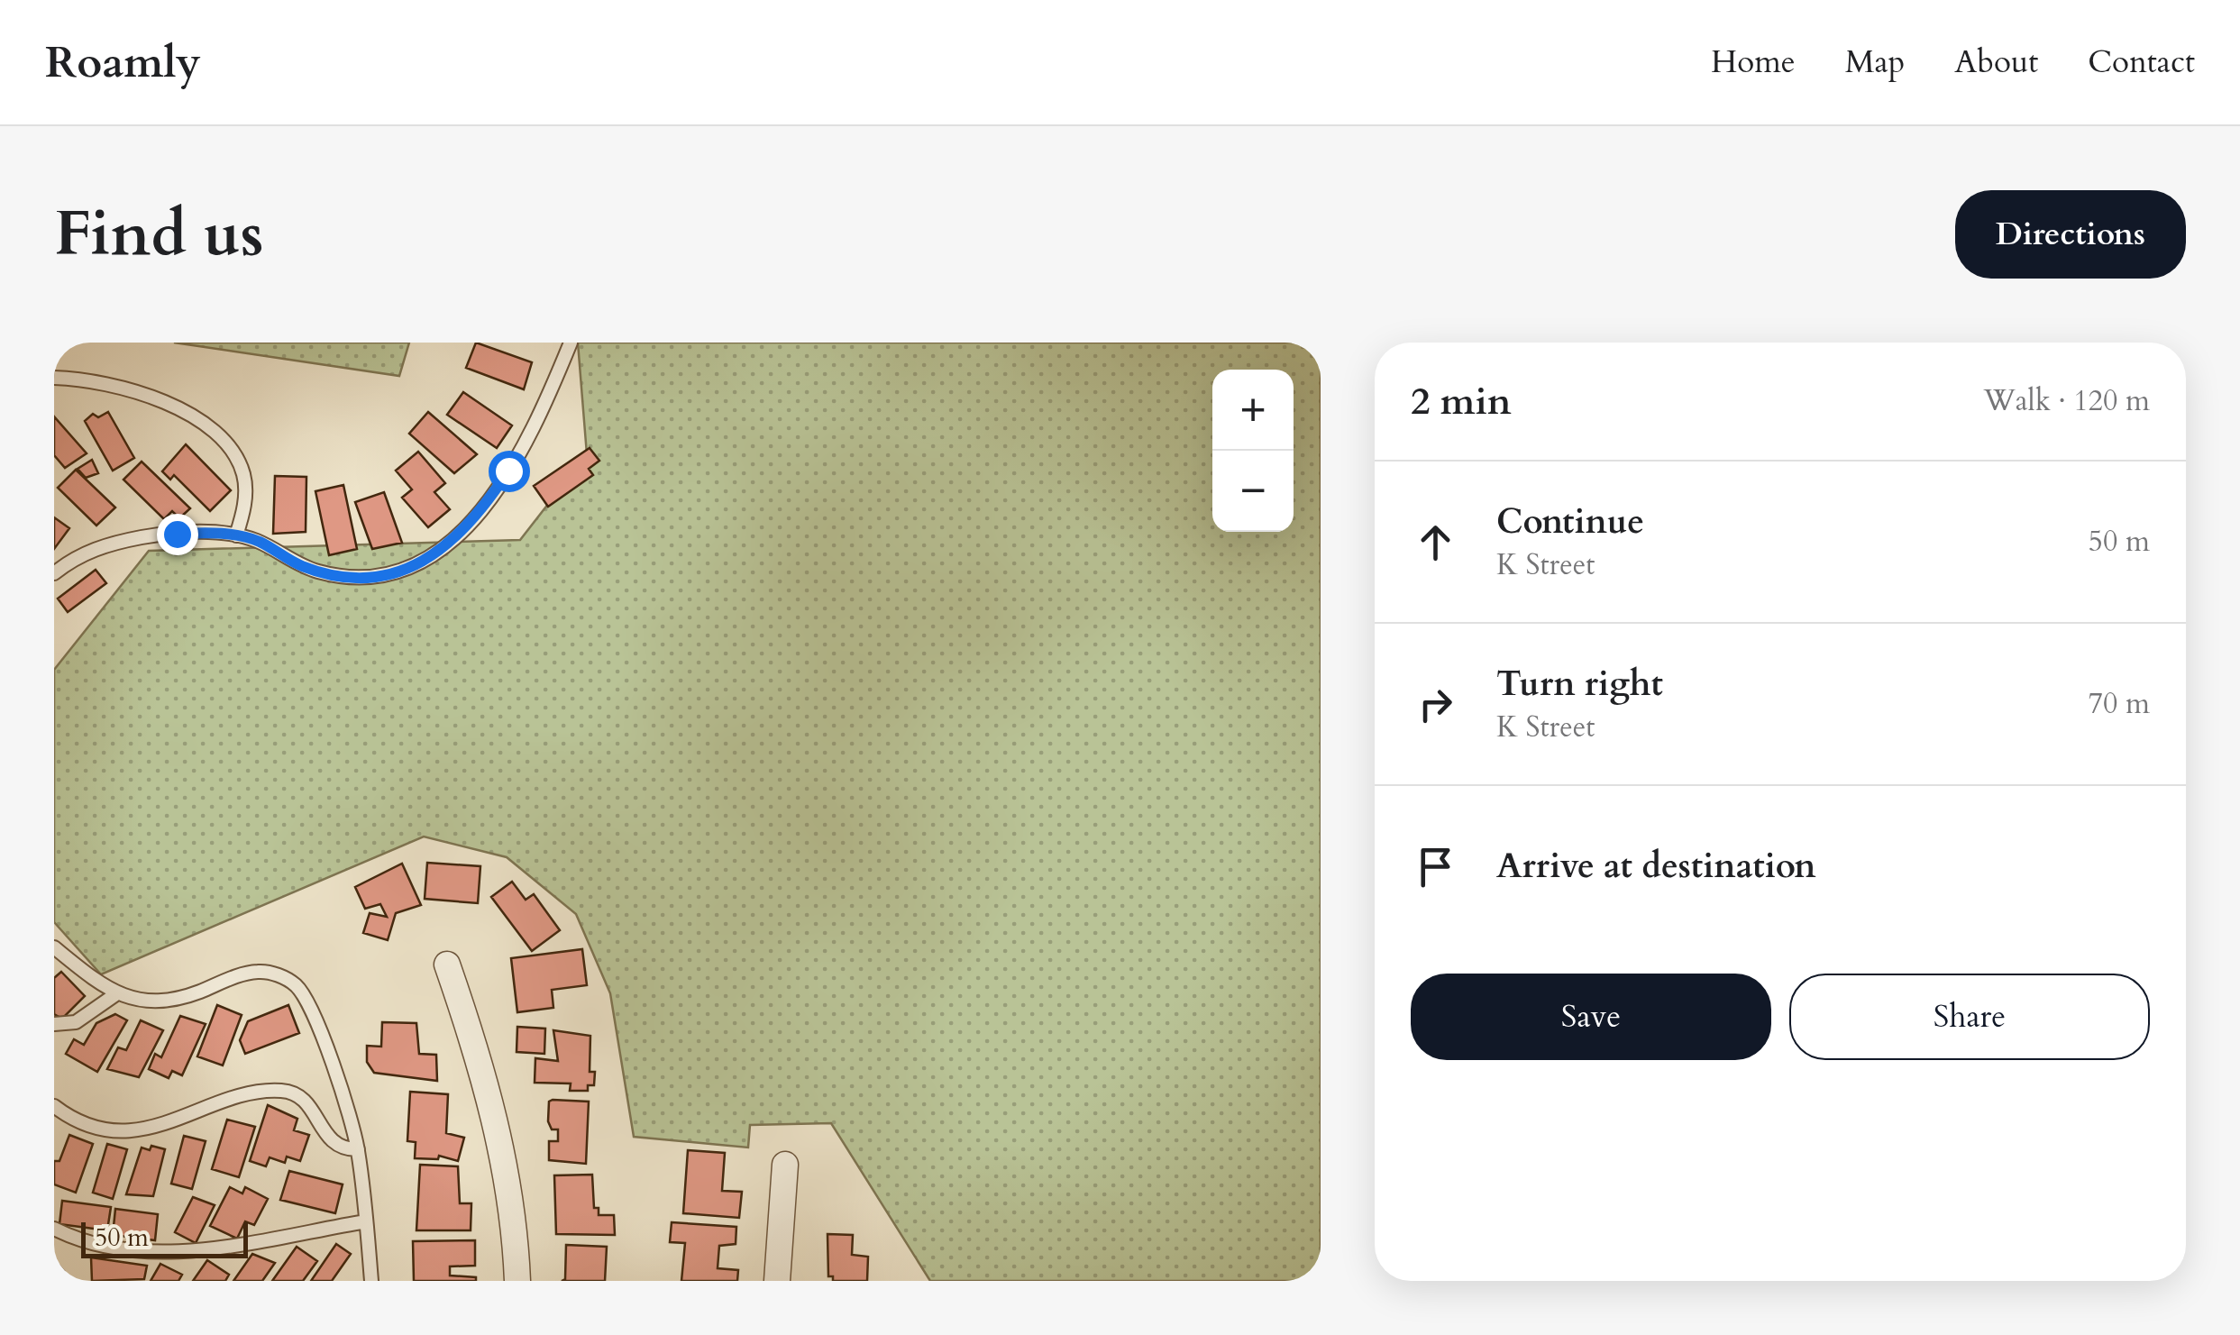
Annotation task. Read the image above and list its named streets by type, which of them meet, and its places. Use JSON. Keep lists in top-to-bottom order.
{
  "scale_bar": "50 m",
  "page": {
    "header": "Roamly",
    "nav": [
      "Home",
      "Map",
      "About",
      "Contact"
    ],
    "buttons": [
      "Directions",
      ["Save", "Share"]
    ],
    "title": "Find us",
    "heading": ["2 min", "Walk · 120 m"],
    "map_buttons": ["+", "−"],
    "list": [
      ["Continue", "K Street", "50 m"],
      ["Turn right", "K Street", "70 m"],
      "Arrive at destination"
    ],
    "scale": "50 m"
  }
}
